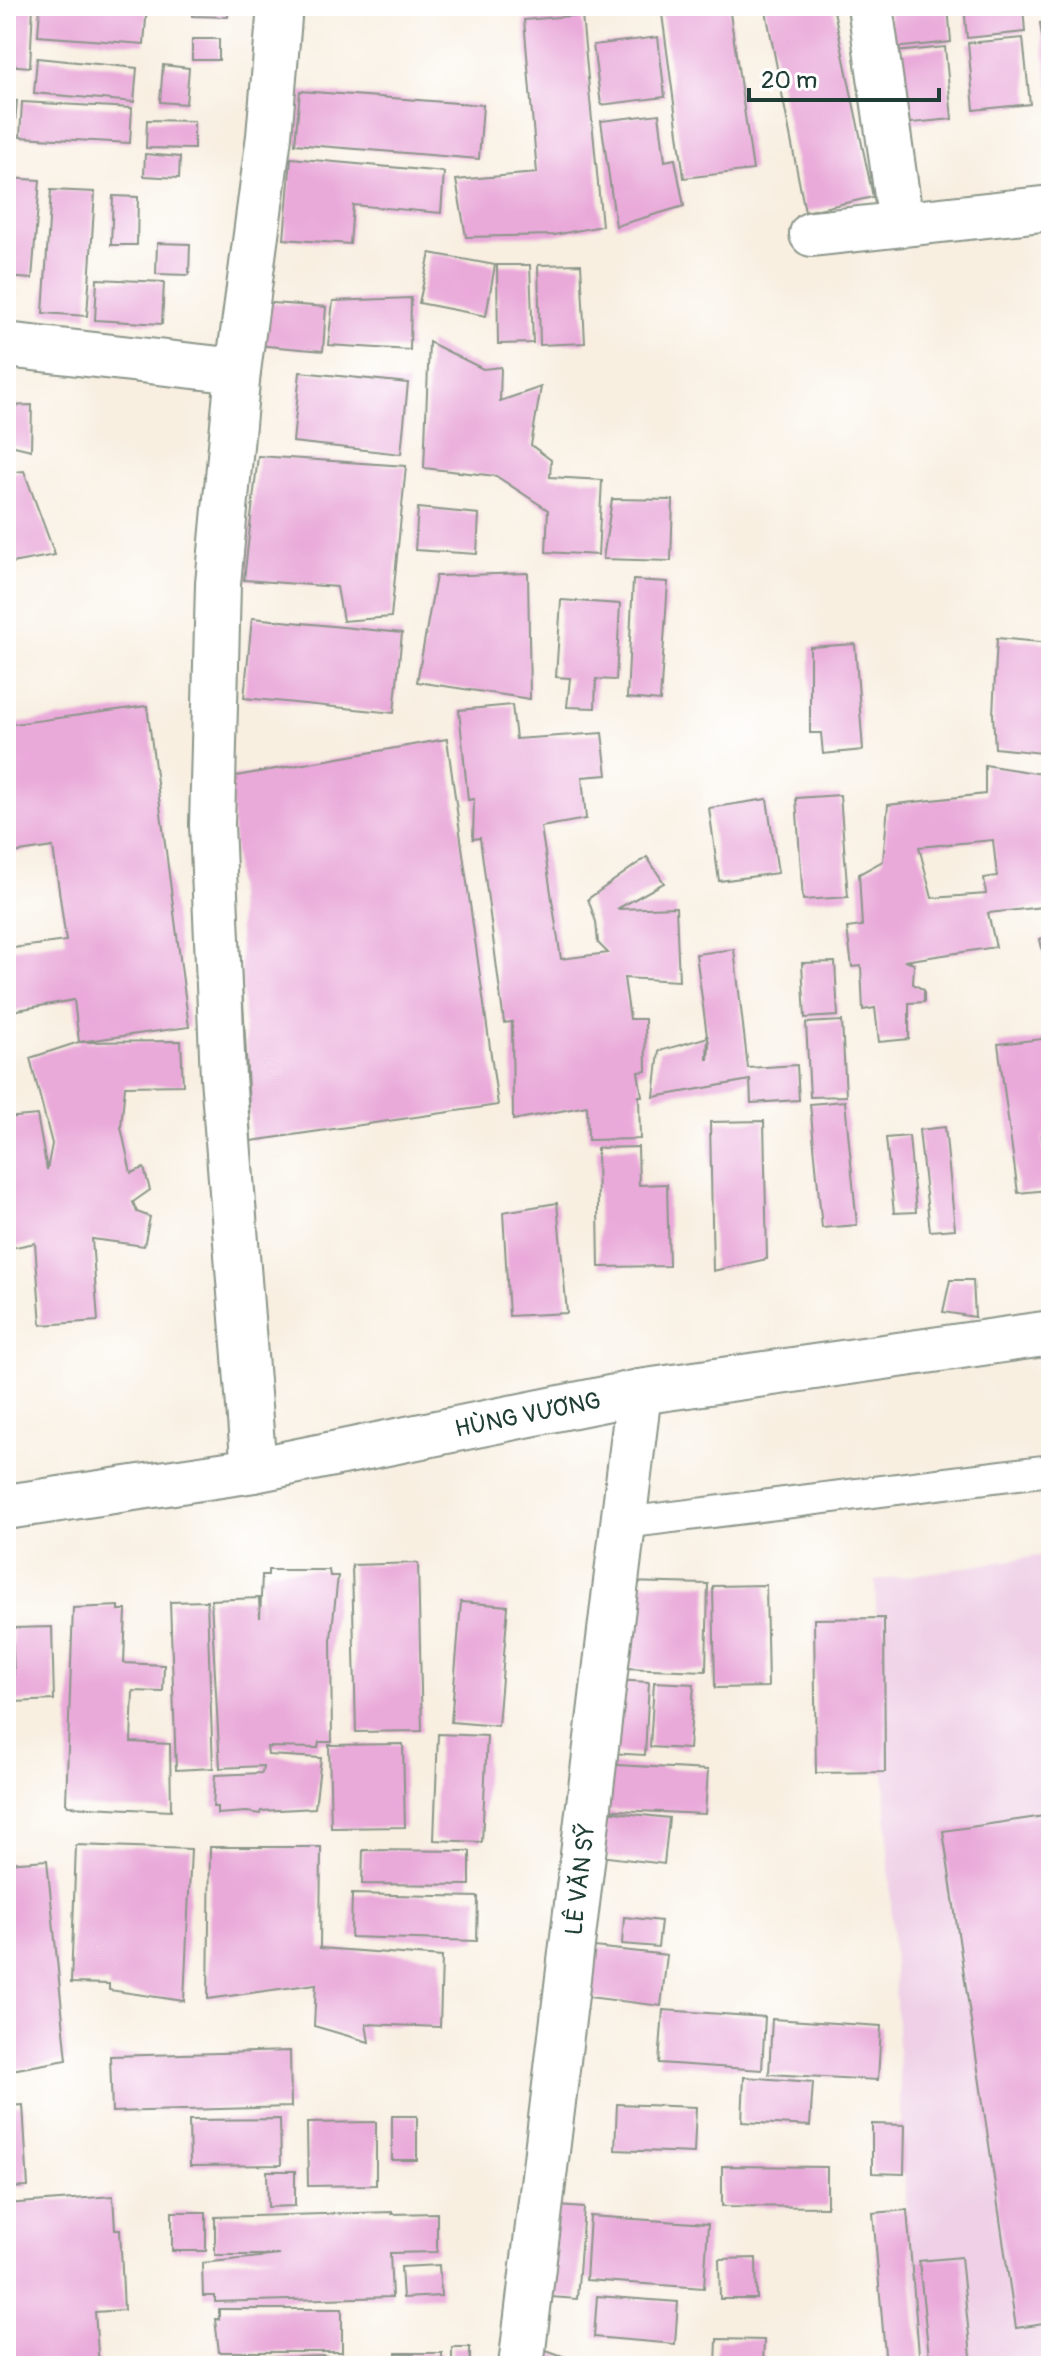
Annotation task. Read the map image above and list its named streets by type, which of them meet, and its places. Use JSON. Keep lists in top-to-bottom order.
{
  "streets": {
    "street": ["HÙNG VƯƠNG", "LÊ VĂN SỸ"]
  },
  "crossings": [
    ["HÙNG VƯƠNG", "LÊ VĂN SỸ"]
  ],
  "scale_bar": "20 m"
}
